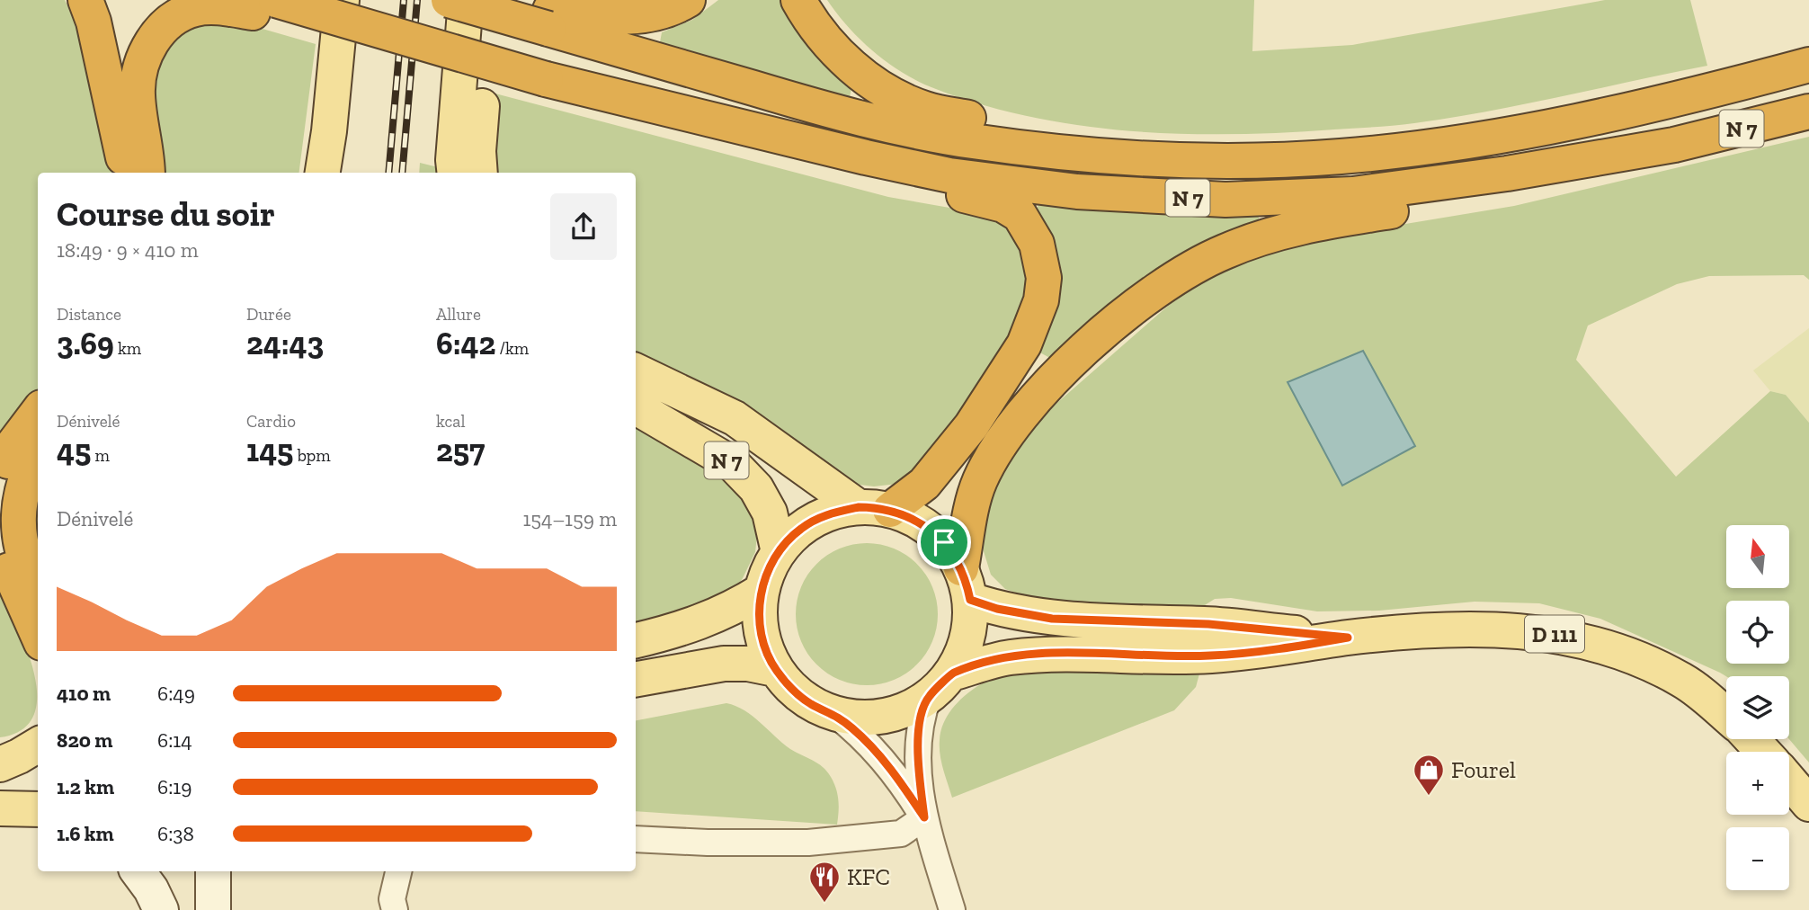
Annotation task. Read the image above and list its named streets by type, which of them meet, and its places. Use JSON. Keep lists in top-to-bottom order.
{
  "streets": {
    "highway": ["N 7"],
    "main road": ["D 111"]
  },
  "crossings": [
    ["N 7", "D 111"]
  ],
  "places": {
    "shop": ["Fourel"],
    "restaurant": ["KFC"]
  },
  "north": "top",
  "page": {
    "heading": ["Course du soir", "18:49 · 9 × 410 m"],
    "stats": [
      ["Distance", "3.69 km"],
      ["Durée", "24:43"],
      ["Allure", "6:42 /km"],
      ["Dénivelé", "45 m"],
      ["Cardio", "145 bpm"],
      ["kcal", "257"]
    ],
    "chart": ["Dénivelé", "154–159 m"],
    "map_buttons": ["+", "−"],
    "list": [
      {
        "name": "410 m",
        "note": "6:49"
      },
      {
        "name": "820 m",
        "note": "6:14"
      },
      {
        "name": "1.2 km",
        "note": "6:19"
      },
      {
        "name": "1.6 km",
        "note": "6:38"
      }
    ]
  }
}
